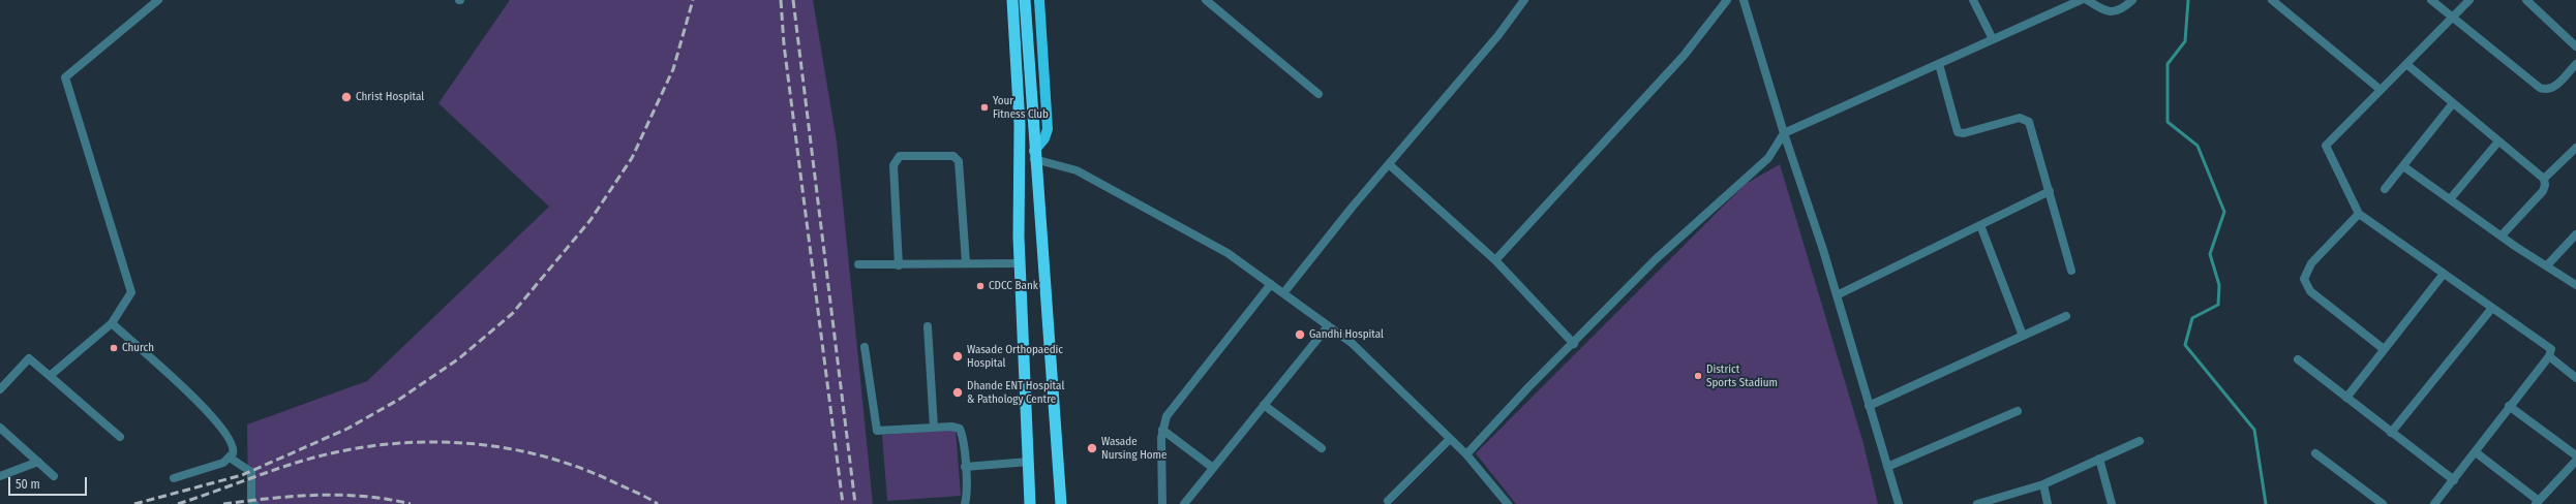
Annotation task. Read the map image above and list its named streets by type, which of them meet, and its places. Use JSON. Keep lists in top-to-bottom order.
{
  "places": [
    "Christ Hospital",
    "Your Fitness Club",
    "CDCC Bank",
    "Gandhi Hospital",
    "Church",
    "Wasade Orthopaedic Hospital",
    "District Sports Stadium",
    "Dhande ENT Hospital & Pathology Centre",
    "Wasade Nursing Home"
  ],
  "scale_bar": "50 m"
}
